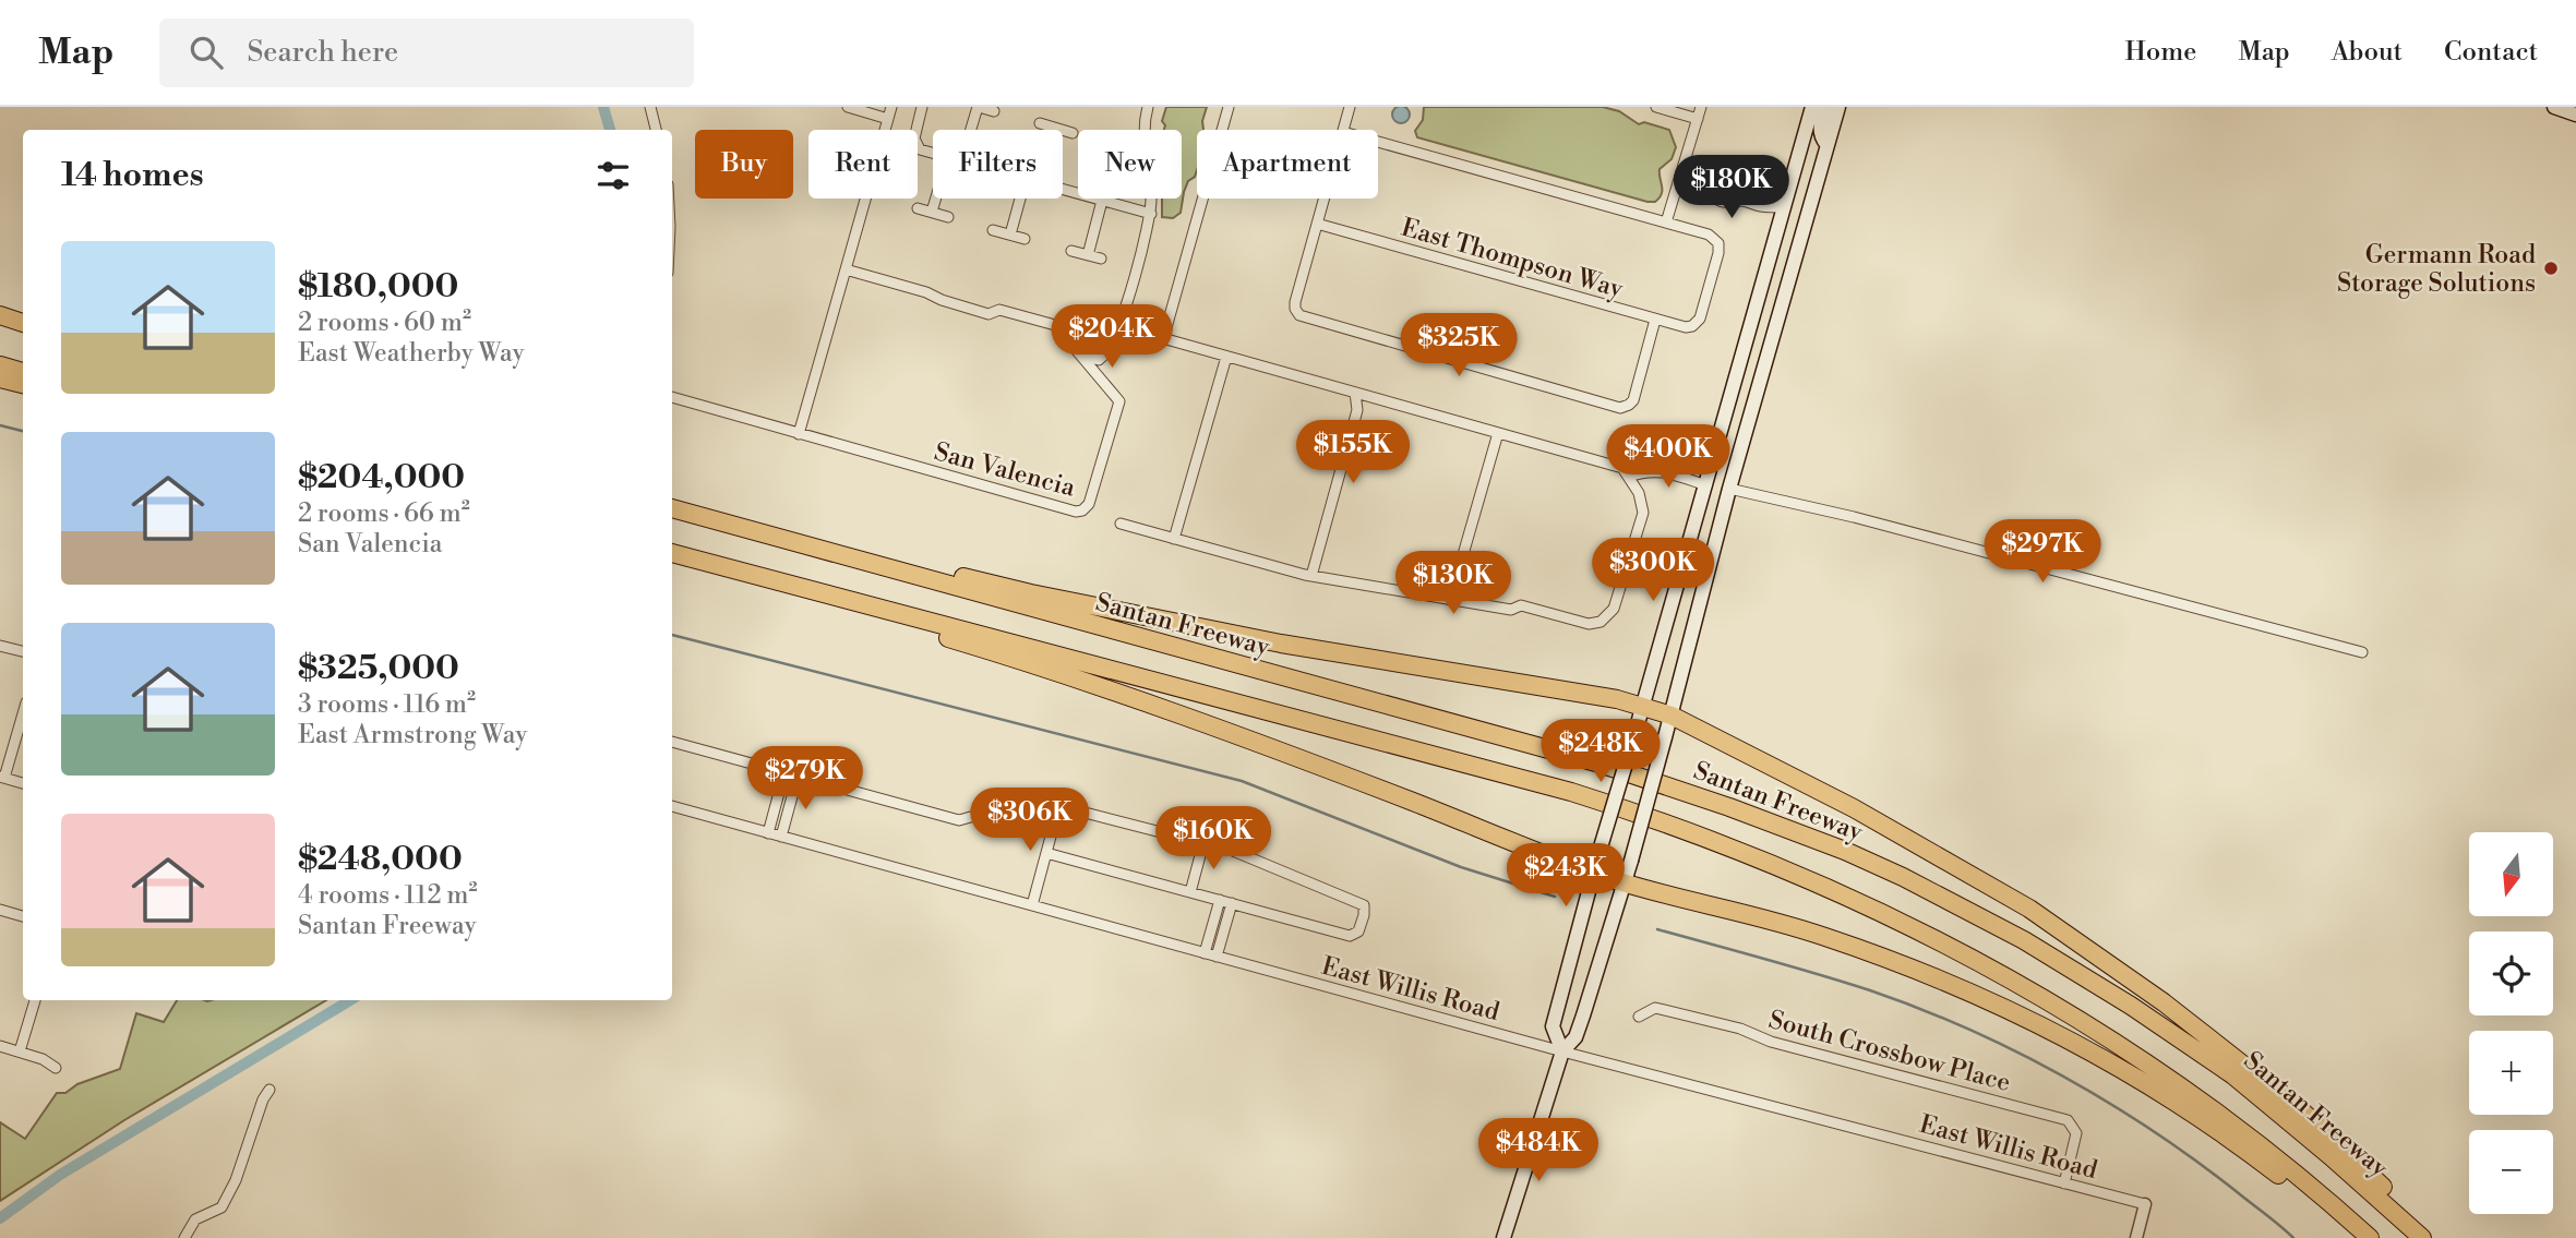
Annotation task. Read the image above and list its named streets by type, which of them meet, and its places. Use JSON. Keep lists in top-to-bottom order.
{
  "streets": {
    "highway": ["Santan Freeway"],
    "street": [
      "East Thompson Way",
      "San Valencia",
      "East Willis Road",
      "South Crossbow Place"
    ]
  },
  "crossings": [
    ["East Willis Road", "South Crossbow Place"]
  ],
  "places": ["Germann Road Storage Solutions"],
  "north": "bottom",
  "page": {
    "header": "Map",
    "search": "Search here",
    "nav": [
      "Home",
      "Map",
      "About",
      "Contact"
    ],
    "chip": [
      "Buy",
      "Rent",
      "Filters",
      "New",
      "Apartment"
    ],
    "heading": "14 homes",
    "price": [
      "$180K",
      "$204K",
      "$325K",
      "$155K",
      "$400K",
      "$297K",
      "$300K",
      "$130K",
      "$248K",
      "$279K",
      "$306K",
      "$160K",
      "$243K",
      "$484K"
    ],
    "list": [
      {
        "name": "$180,000",
        "note": "2 rooms · 60 m² · East Weatherby Way"
      },
      {
        "name": "$204,000",
        "note": "2 rooms · 66 m² · San Valencia"
      },
      {
        "name": "$325,000",
        "note": "3 rooms · 116 m² · East Armstrong Way"
      },
      {
        "name": "$248,000",
        "note": "4 rooms · 112 m² · Santan Freeway"
      }
    ],
    "map_buttons": ["+", "−"]
  }
}
